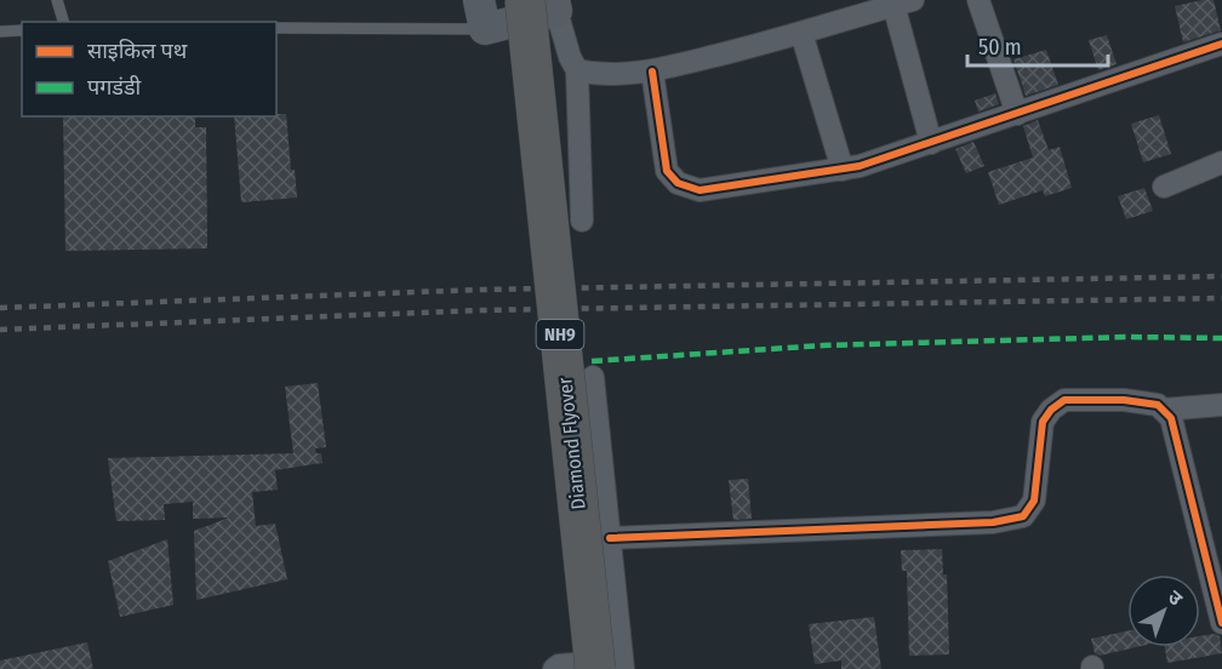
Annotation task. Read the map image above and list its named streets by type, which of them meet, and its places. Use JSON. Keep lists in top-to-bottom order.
{
  "streets": {
    "highway": ["NH9", "Diamond Flyover"]
  },
  "legend": ["साइकिल पथ", "पगडंडी"],
  "scale_bar": "50 m",
  "north": "top right"
}
